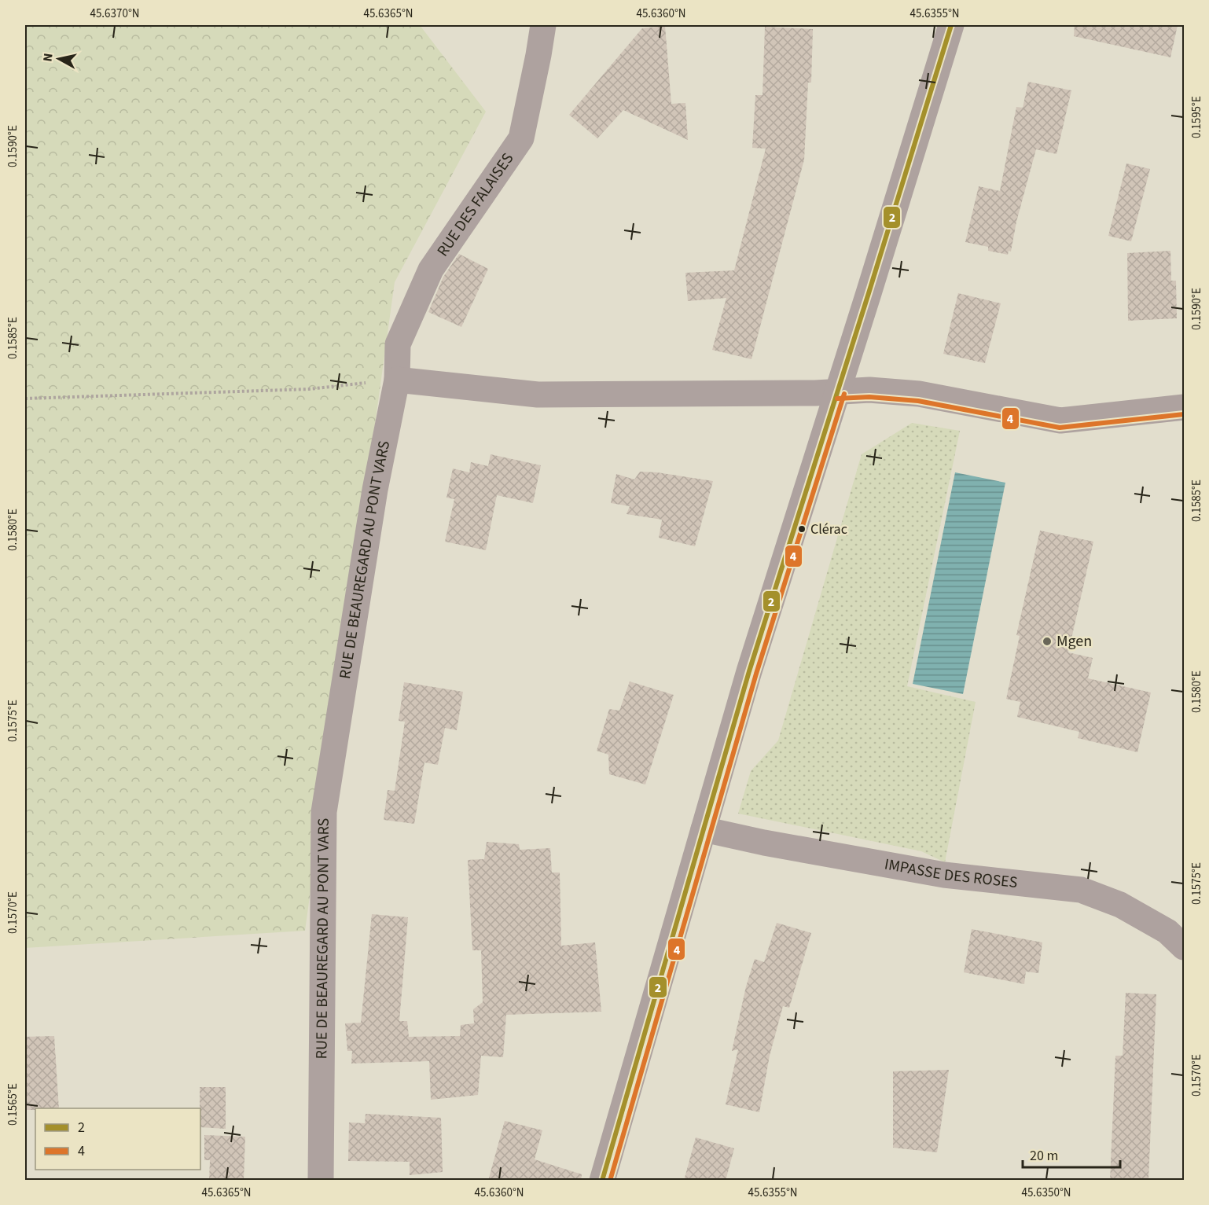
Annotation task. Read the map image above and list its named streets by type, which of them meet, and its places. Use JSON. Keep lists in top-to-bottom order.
{
  "streets": {
    "street": ["RUE DES FALAISES", "RUE DE BEAUREGARD AU PONT VARS", "IMPASSE DES ROSES"]
  },
  "crossings": [
    ["RUE DES FALAISES", "RUE DE BEAUREGARD AU PONT VARS"]
  ],
  "places": ["Clérac", "Mgen"],
  "lines": ["transit line 2", "transit line 4"],
  "legend": ["2", "4"],
  "scale_bar": "20 m",
  "north": "left",
  "coordinates": [
    "45.6370°N",
    "45.6365°N",
    "45.6360°N",
    "45.6355°N",
    "0.1595°E",
    "0.1590°E",
    "0.1585°E",
    "0.1580°E",
    "0.1575°E",
    "0.1570°E",
    "0.1565°E",
    "45.6350°N"
  ]
}
